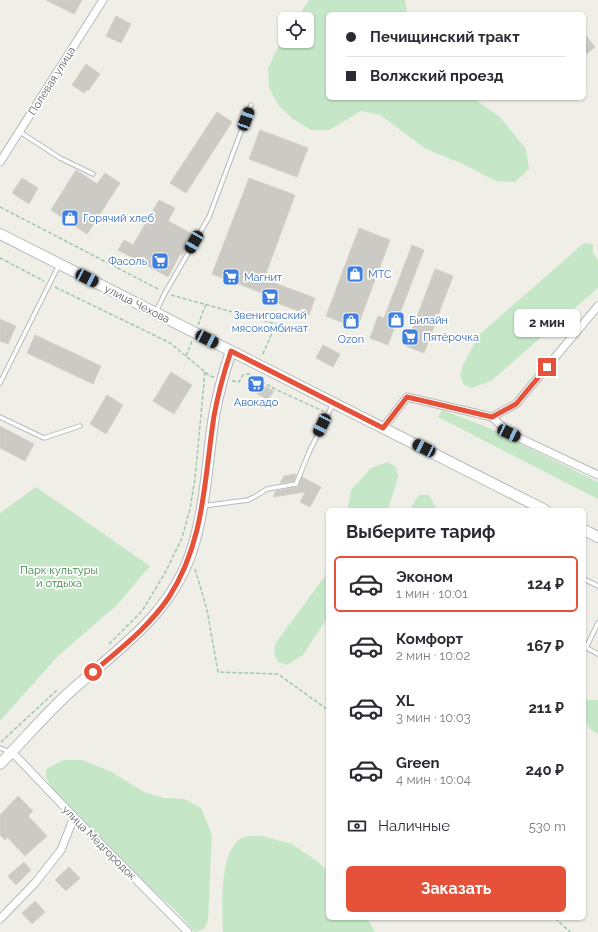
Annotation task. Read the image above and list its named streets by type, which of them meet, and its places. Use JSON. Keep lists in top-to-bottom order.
{
  "streets": {
    "street": ["Полевая улица", "улица Чехова", "улица Медгородок"]
  },
  "parks": ["Парк культуры и отдыха"],
  "places": {
    "shop": [
      "Горячий хлеб",
      "МТС",
      "Билайн",
      "Ozon"
    ],
    "supermarket": [
      "Фасоль",
      "Магнит",
      "Звениговский мясокомбинат",
      "Пятёрочка",
      "Авокадо"
    ]
  },
  "page": {
    "banner": ["Печищинский тракт", "Волжский проезд"],
    "bubble": "2 мин",
    "heading": "Выберите тариф",
    "list": [
      {
        "name": "Эконом",
        "note": "1 мин · 10:01",
        "value": "124 ₽"
      },
      {
        "name": "Комфорт",
        "note": "2 мин · 10:02",
        "value": "167 ₽"
      },
      {
        "name": "XL",
        "note": "3 мин · 10:03",
        "value": "211 ₽"
      },
      {
        "name": "Green",
        "note": "4 мин · 10:04",
        "value": "240 ₽"
      }
    ],
    "pay": ["Наличные", "530 m"],
    "buttons": "Заказать"
  }
}
